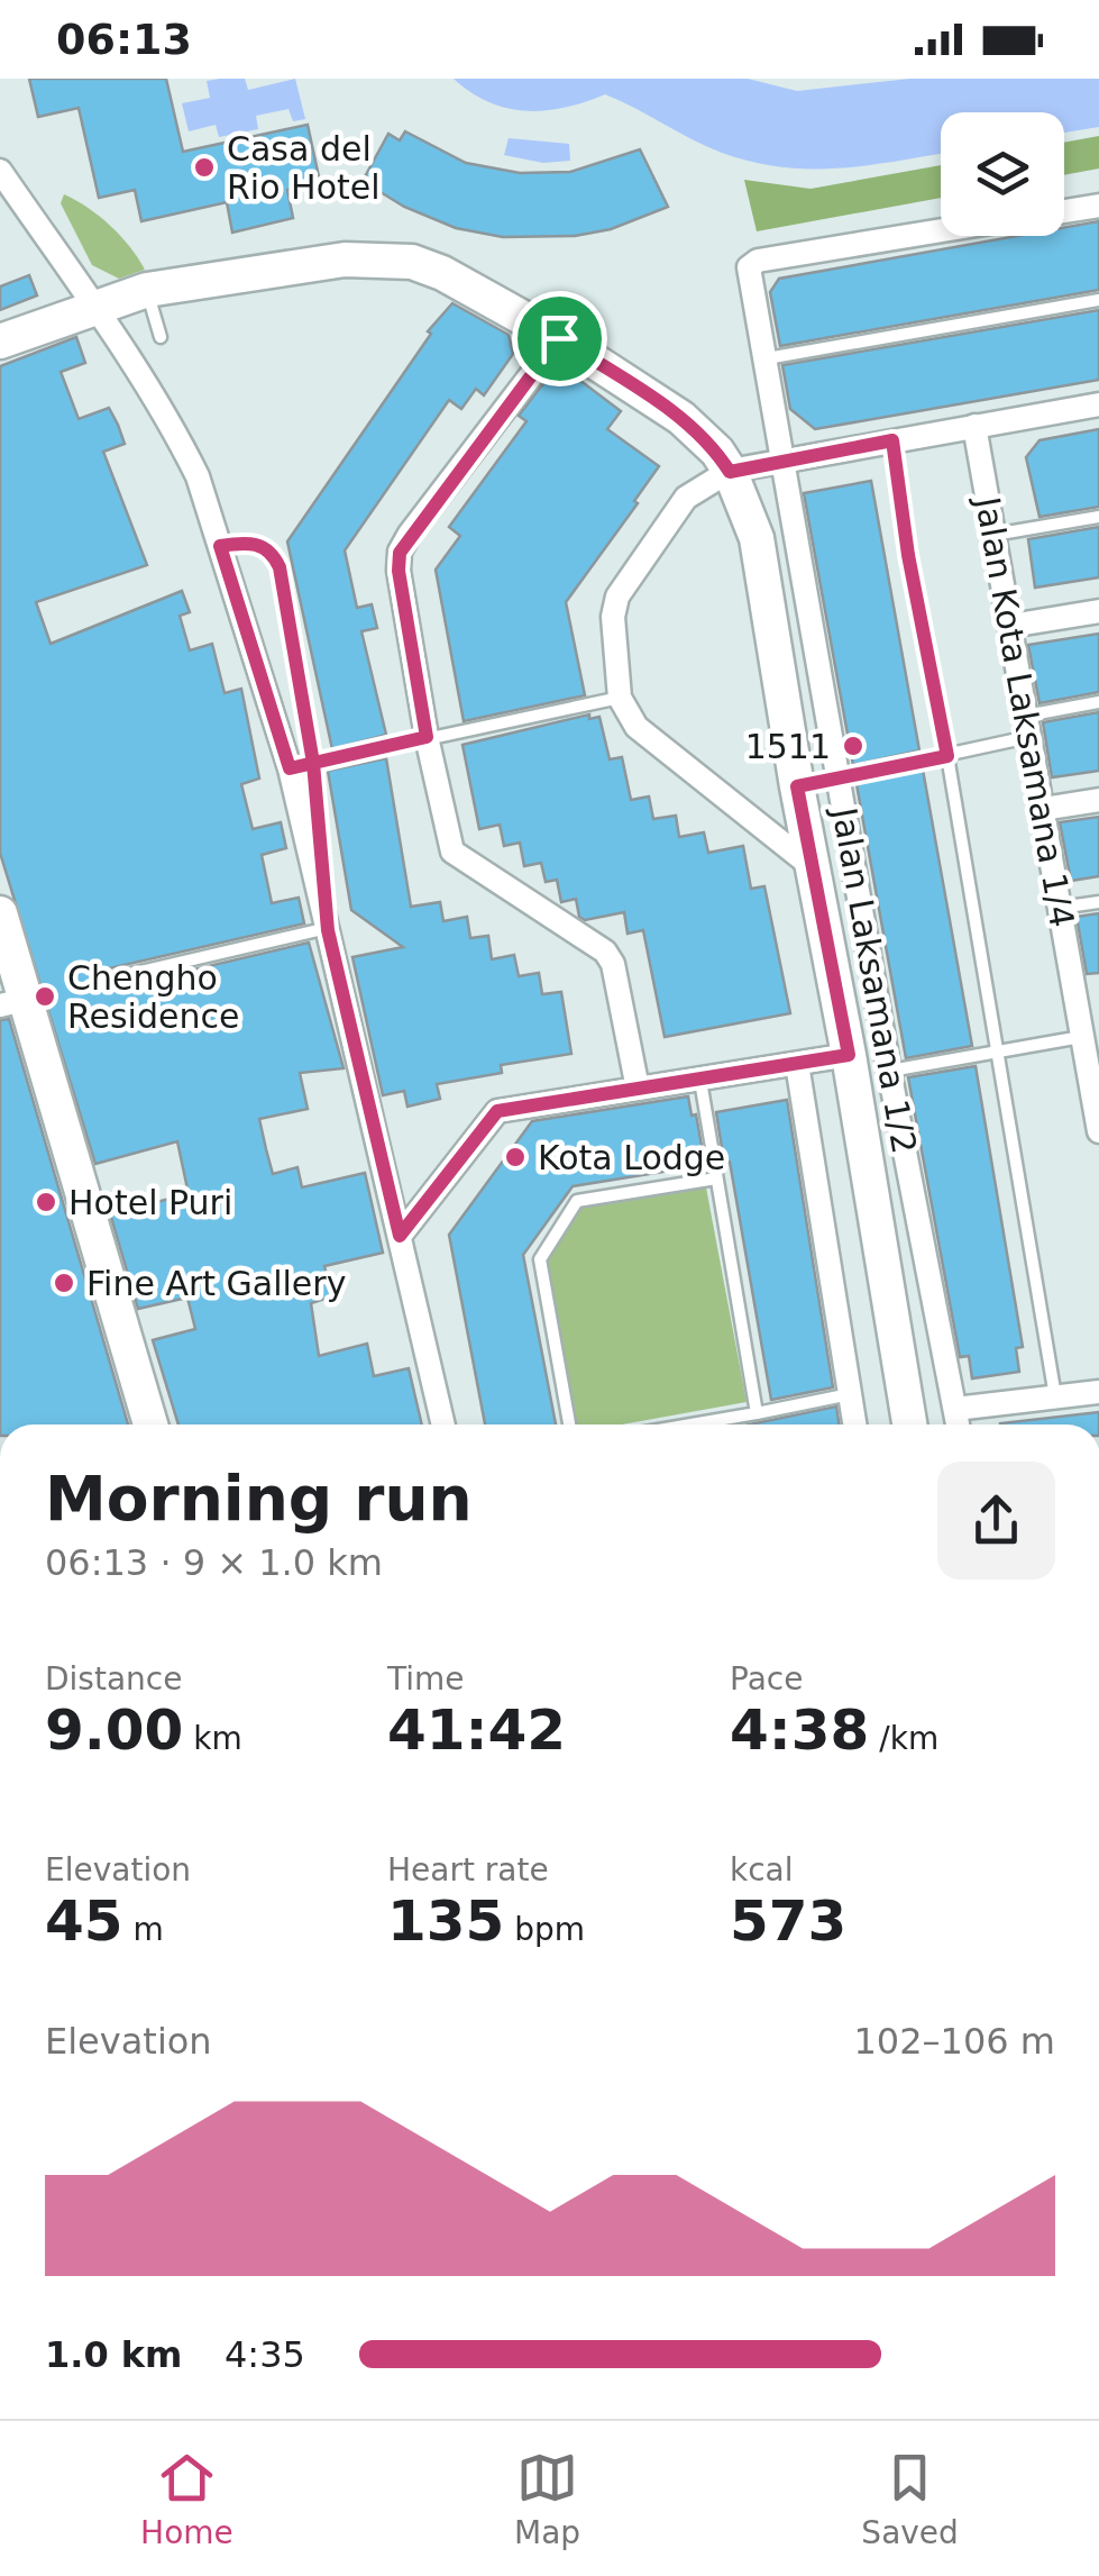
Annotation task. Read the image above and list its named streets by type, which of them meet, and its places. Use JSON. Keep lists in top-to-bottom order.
{
  "streets": {
    "street": ["Jalan Kota Laksamana 1/4", "Jalan Laksamana 1/2"]
  },
  "places": [
    "Casa del Rio Hotel",
    "1511",
    "Chengho Residence",
    "Kota Lodge",
    "Hotel Puri",
    "Fine Art Gallery"
  ],
  "page": {
    "status": "06:13",
    "heading": ["Morning run", "06:13 · 9 × 1.0 km"],
    "stats": [
      ["Distance", "9.00 km"],
      ["Time", "41:42"],
      ["Pace", "4:38 /km"],
      ["Elevation", "45 m"],
      ["Heart rate", "135 bpm"],
      ["kcal", "573"]
    ],
    "chart": ["Elevation", "102–106 m"],
    "list": [
      {
        "name": "1.0 km",
        "note": "4:35"
      }
    ],
    "tabs": ["Home", "Map", "Saved"]
  }
}
